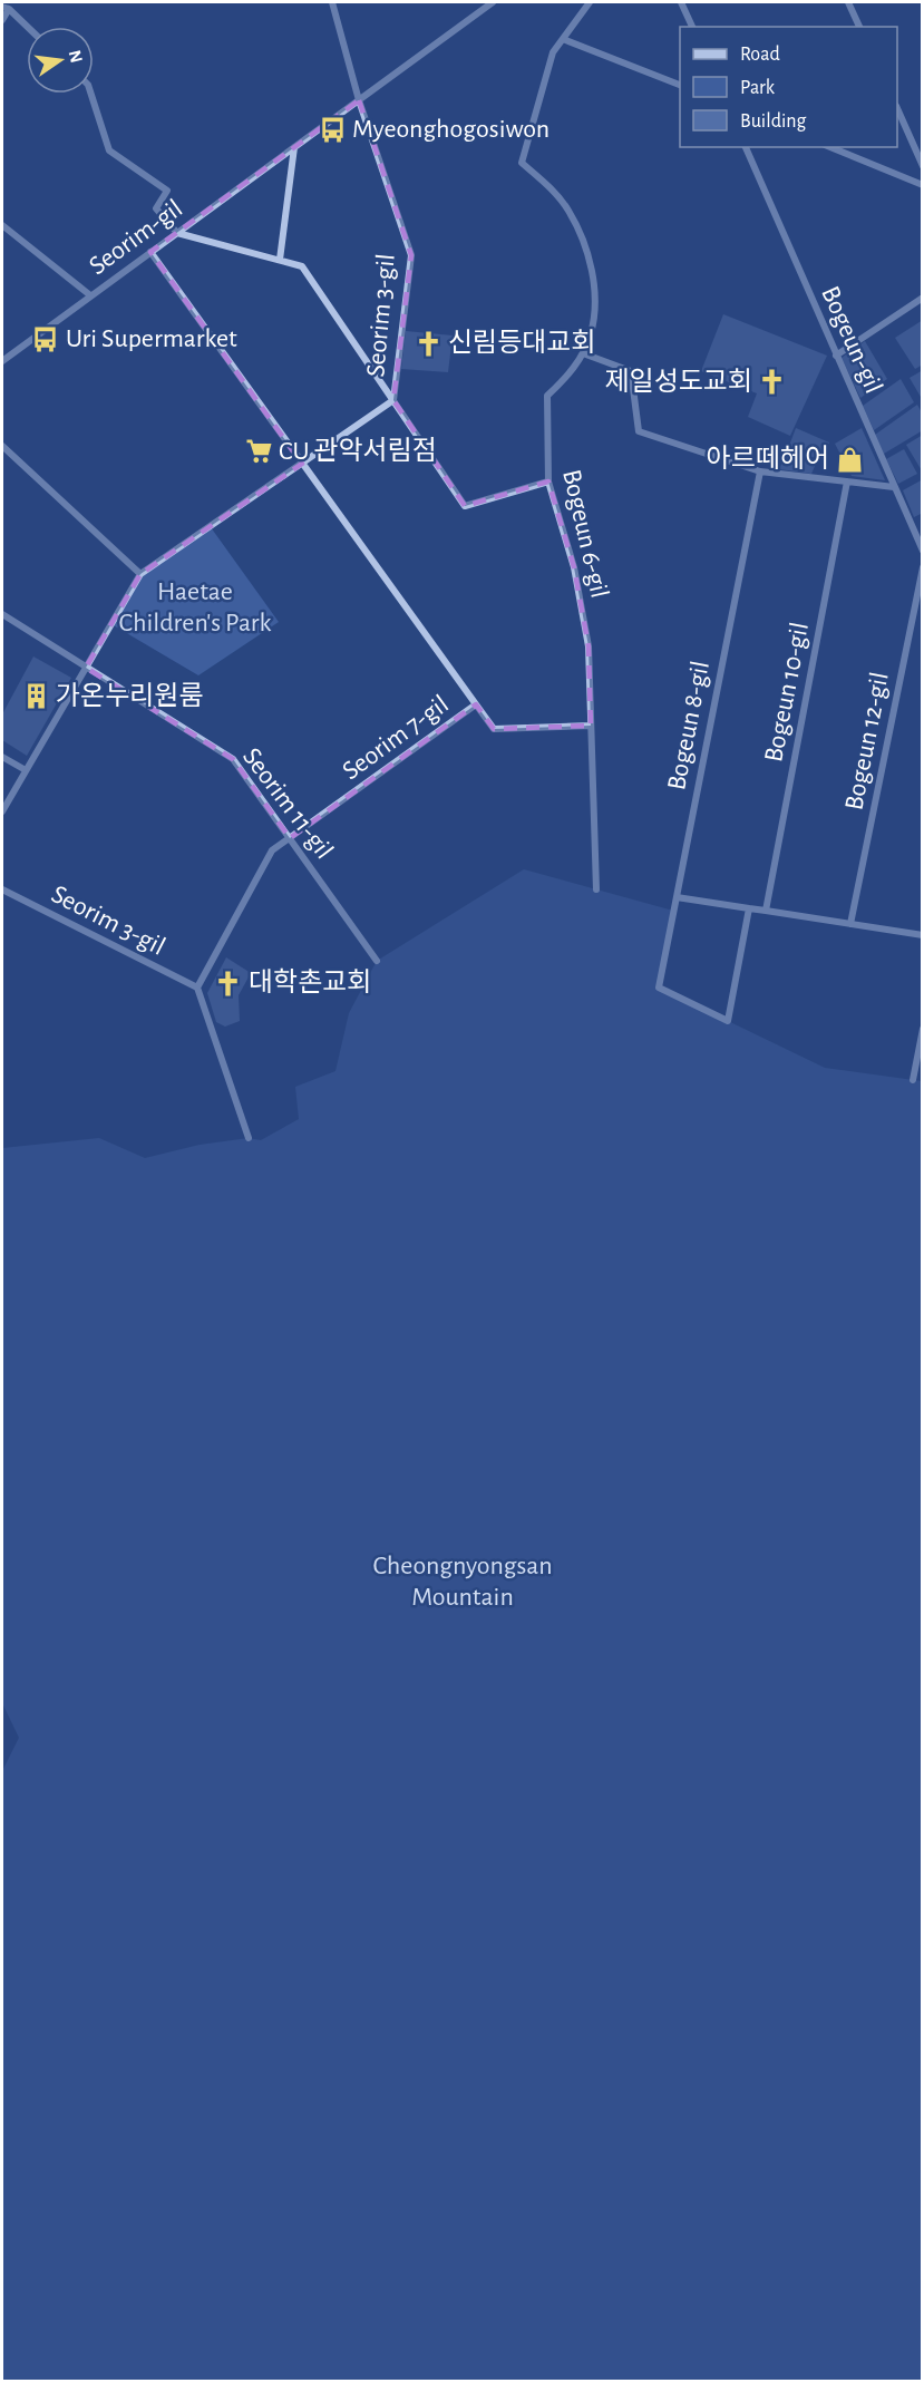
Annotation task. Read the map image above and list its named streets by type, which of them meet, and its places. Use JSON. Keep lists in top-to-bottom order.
{
  "streets": {
    "street": [
      "Seorim-gil",
      "Seorim 3-gil",
      "Bogeun-gil",
      "Bogeun 6-gil",
      "Bogeun 10-gil",
      "Bogeun 8-gil",
      "Seorim 7-gil",
      "Bogeun 12-gil",
      "Seorim 11-gil"
    ]
  },
  "crossings": [
    ["Seorim-gil", "Seorim 3-gil"],
    ["Seorim-gil", "Seorim 7-gil"],
    ["Seorim 3-gil", "Seorim 7-gil"],
    ["Seorim 3-gil", "Seorim 11-gil"],
    ["Seorim 7-gil", "Seorim 11-gil"]
  ],
  "parks": ["Haetae Children's Park", "Cheongnyongsan Mountain"],
  "places": {
    "bus stop": ["Myeonghogosiwon", "Uri Supermarket"],
    "church": ["신림등대교회", "제일성도교회", "대학촌교회"],
    "supermarket": ["CU 관악서림점"],
    "shop": ["아르떼헤어"],
    "building": ["가온누리원룸"]
  },
  "legend": ["Road", "Park", "Building"],
  "north": "right"
}
